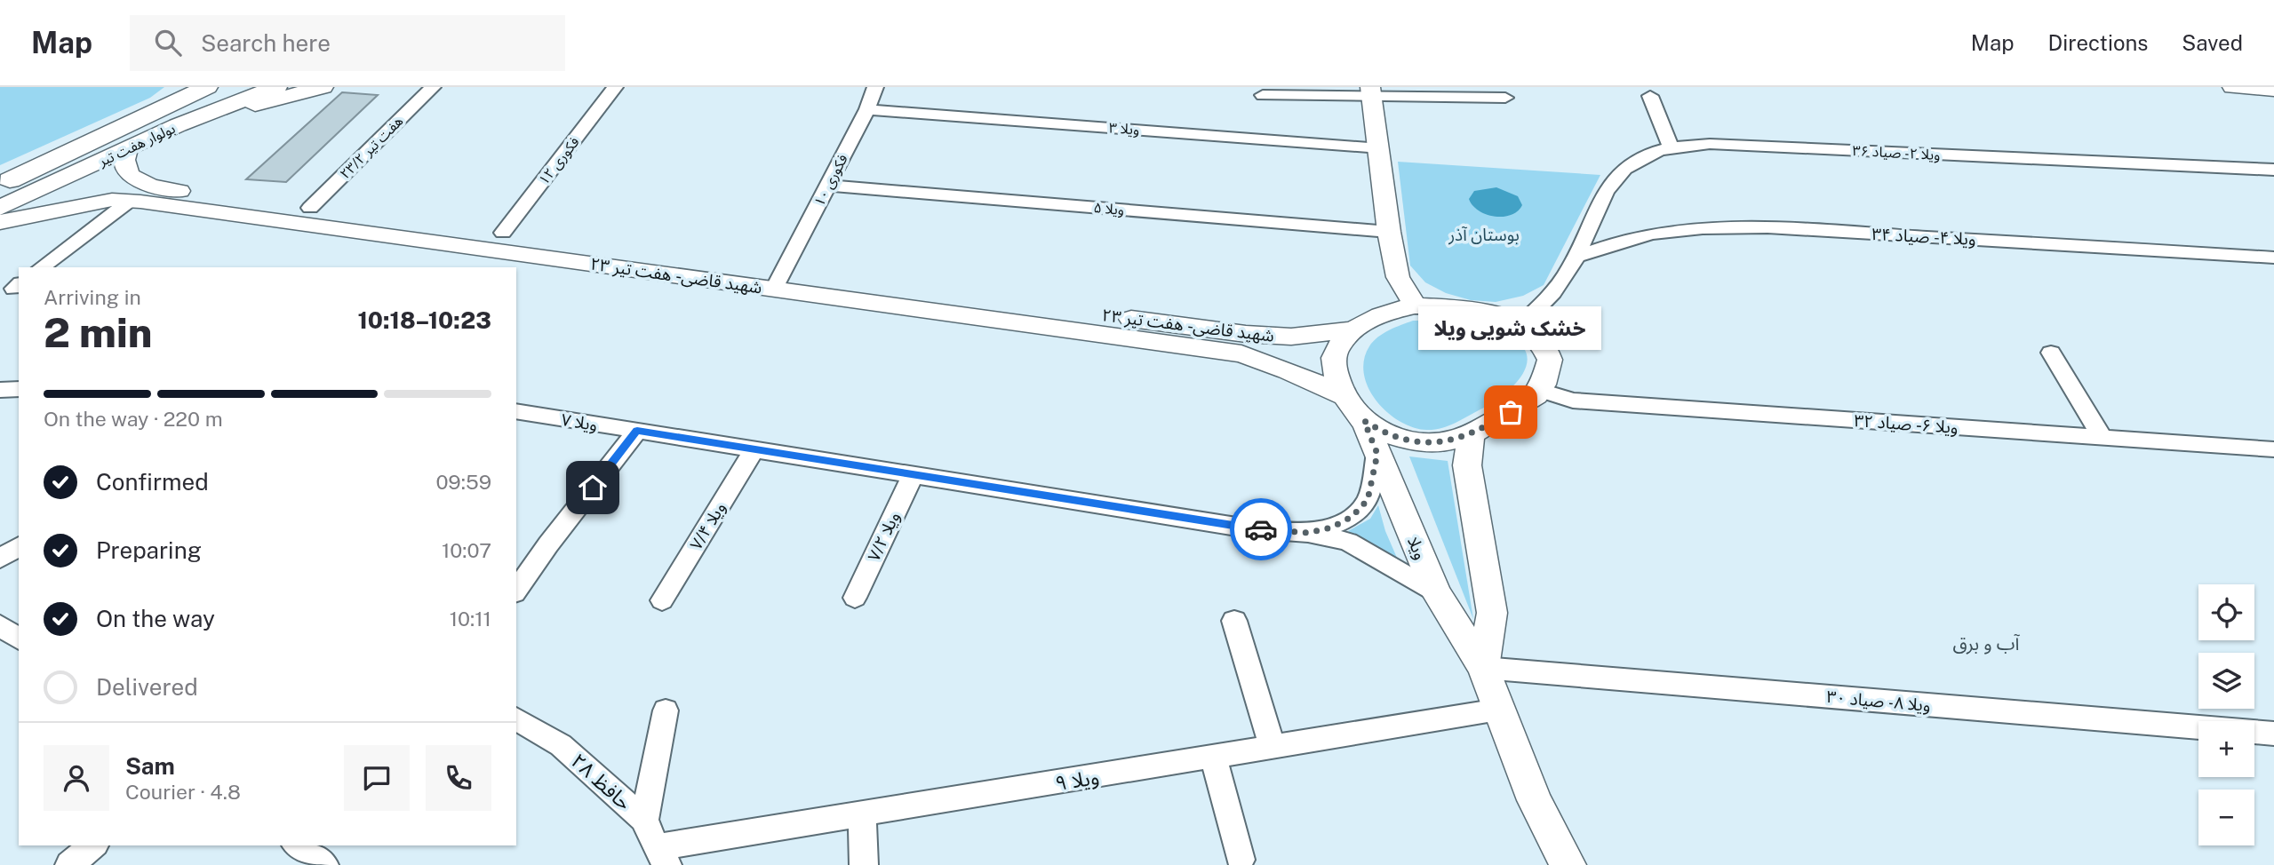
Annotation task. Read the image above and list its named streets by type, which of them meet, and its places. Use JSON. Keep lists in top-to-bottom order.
{
  "streets": {
    "main road": ["بولوار هفت تیر"],
    "street": [
      "ویلا ۳",
      "هفت تیر ۲۳/۲",
      "ویلا ۲ - صیاد ۳۶",
      "فکوری ۱۲",
      "فکوری ۱۰",
      "ویلا ۵",
      "ویلا ۴ - صیاد ۳۴",
      "شهید قاضی - هفت تیر ۲۳",
      "ویلا ۷",
      "ویلا ۶ - صیاد ۳۲",
      "ویلا ۷/۴",
      "ویلا ۷/۲",
      "ویلا",
      "ویلا ۸ - صیاد ۳۰",
      "ویلا ۹",
      "حافظ ۲۸"
    ]
  },
  "crossings": [
    ["ویلا ۳", "فکوری ۱۰"],
    ["هفت تیر ۲۳/۲", "شهید قاضی - هفت تیر ۲۳"],
    ["ویلا ۲ - صیاد ۳۶", "ویلا ۴ - صیاد ۳۴"],
    ["ویلا ۲ - صیاد ۳۶", "شهید قاضی - هفت تیر ۲۳"],
    ["ویلا ۲ - صیاد ۳۶", "ویلا ۶ - صیاد ۳۲"],
    ["ویلا ۲ - صیاد ۳۶", "ویلا"],
    ["فکوری ۱۲", "شهید قاضی - هفت تیر ۲۳"],
    ["فکوری ۱۰", "ویلا ۵"],
    ["فکوری ۱۰", "شهید قاضی - هفت تیر ۲۳"],
    ["شهید قاضی - هفت تیر ۲۳", "ویلا ۶ - صیاد ۳۲"],
    ["شهید قاضی - هفت تیر ۲۳", "ویلا"],
    ["ویلا ۷", "ویلا ۷/۴"],
    ["ویلا ۷", "ویلا ۷/۲"],
    ["ویلا ۶ - صیاد ۳۲", "ویلا"],
    ["ویلا", "ویلا ۸ - صیاد ۳۰"],
    ["ویلا", "ویلا ۹"],
    ["ویلا ۹", "حافظ ۲۸"]
  ],
  "districts": ["آب و برق"],
  "parks": ["بوستان آذر"],
  "places": ["خشک شویی ویلا"],
  "page": {
    "header": "Map",
    "search": "Search here",
    "nav": ["Map", "Directions", "Saved"],
    "heading": ["2 min", "Arriving in", "10:18–10:23"],
    "panel": ["Sam", "Courier · 4.8"],
    "bubble": "خشک شویی ویلا",
    "bar": "On the way · 220 m",
    "list": [
      ["Confirmed", "09:59"],
      ["Preparing", "10:07"],
      ["On the way", "10:11"],
      "Delivered"
    ],
    "map_buttons": ["+", "−"]
  }
}
